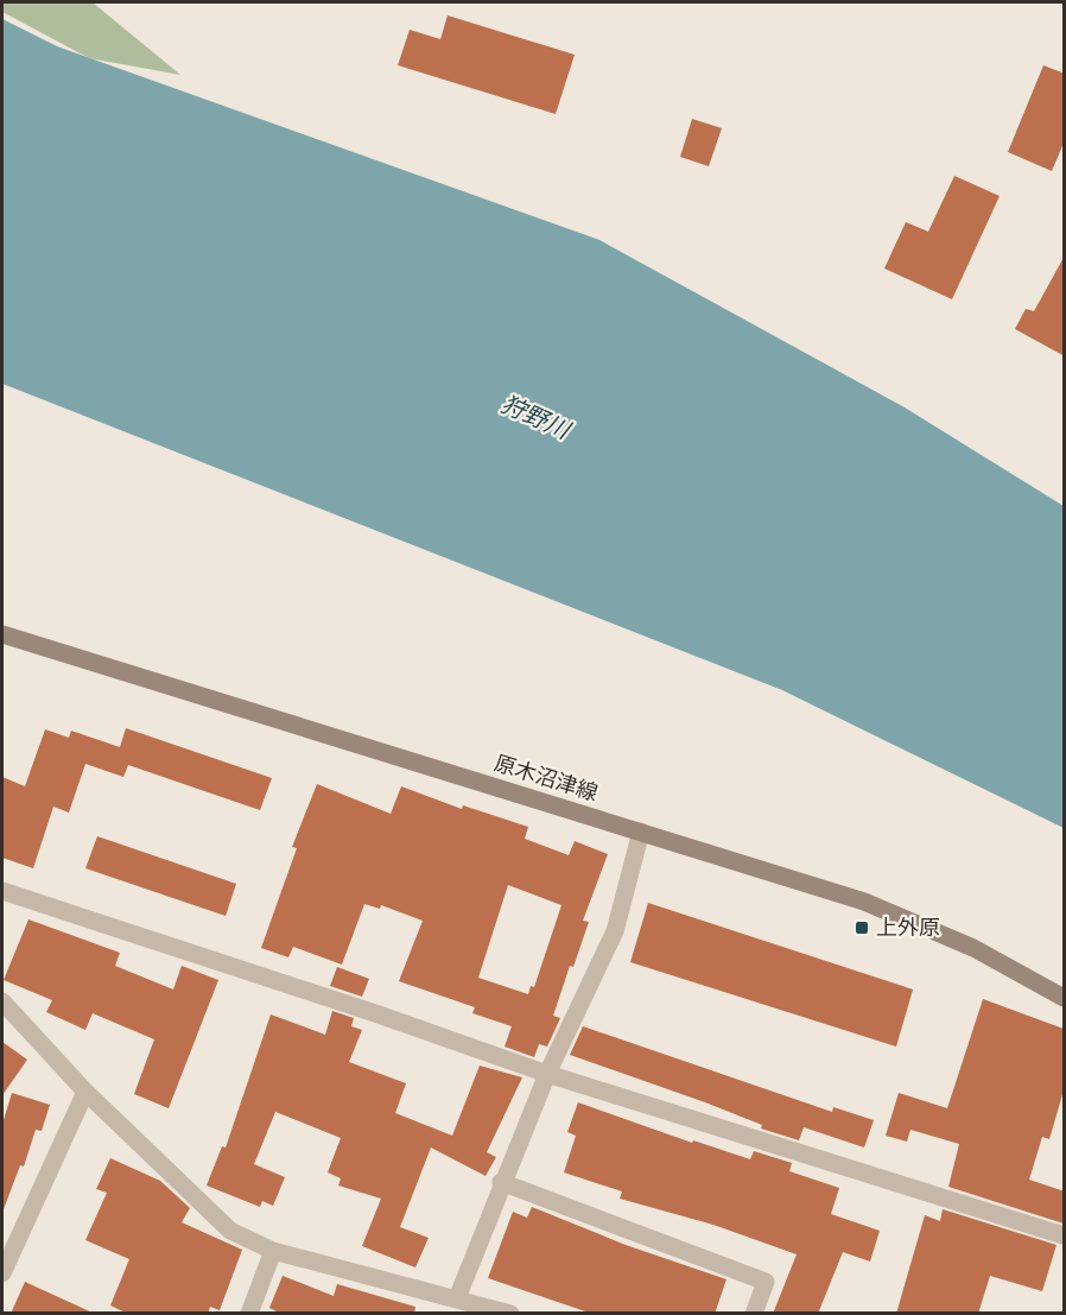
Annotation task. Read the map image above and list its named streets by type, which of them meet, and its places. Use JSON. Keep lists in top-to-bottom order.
{
  "streets": {
    "main road": ["原木沼津線"]
  },
  "water": ["狩野川"],
  "places": {
    "transit": ["上外原"]
  }
}
